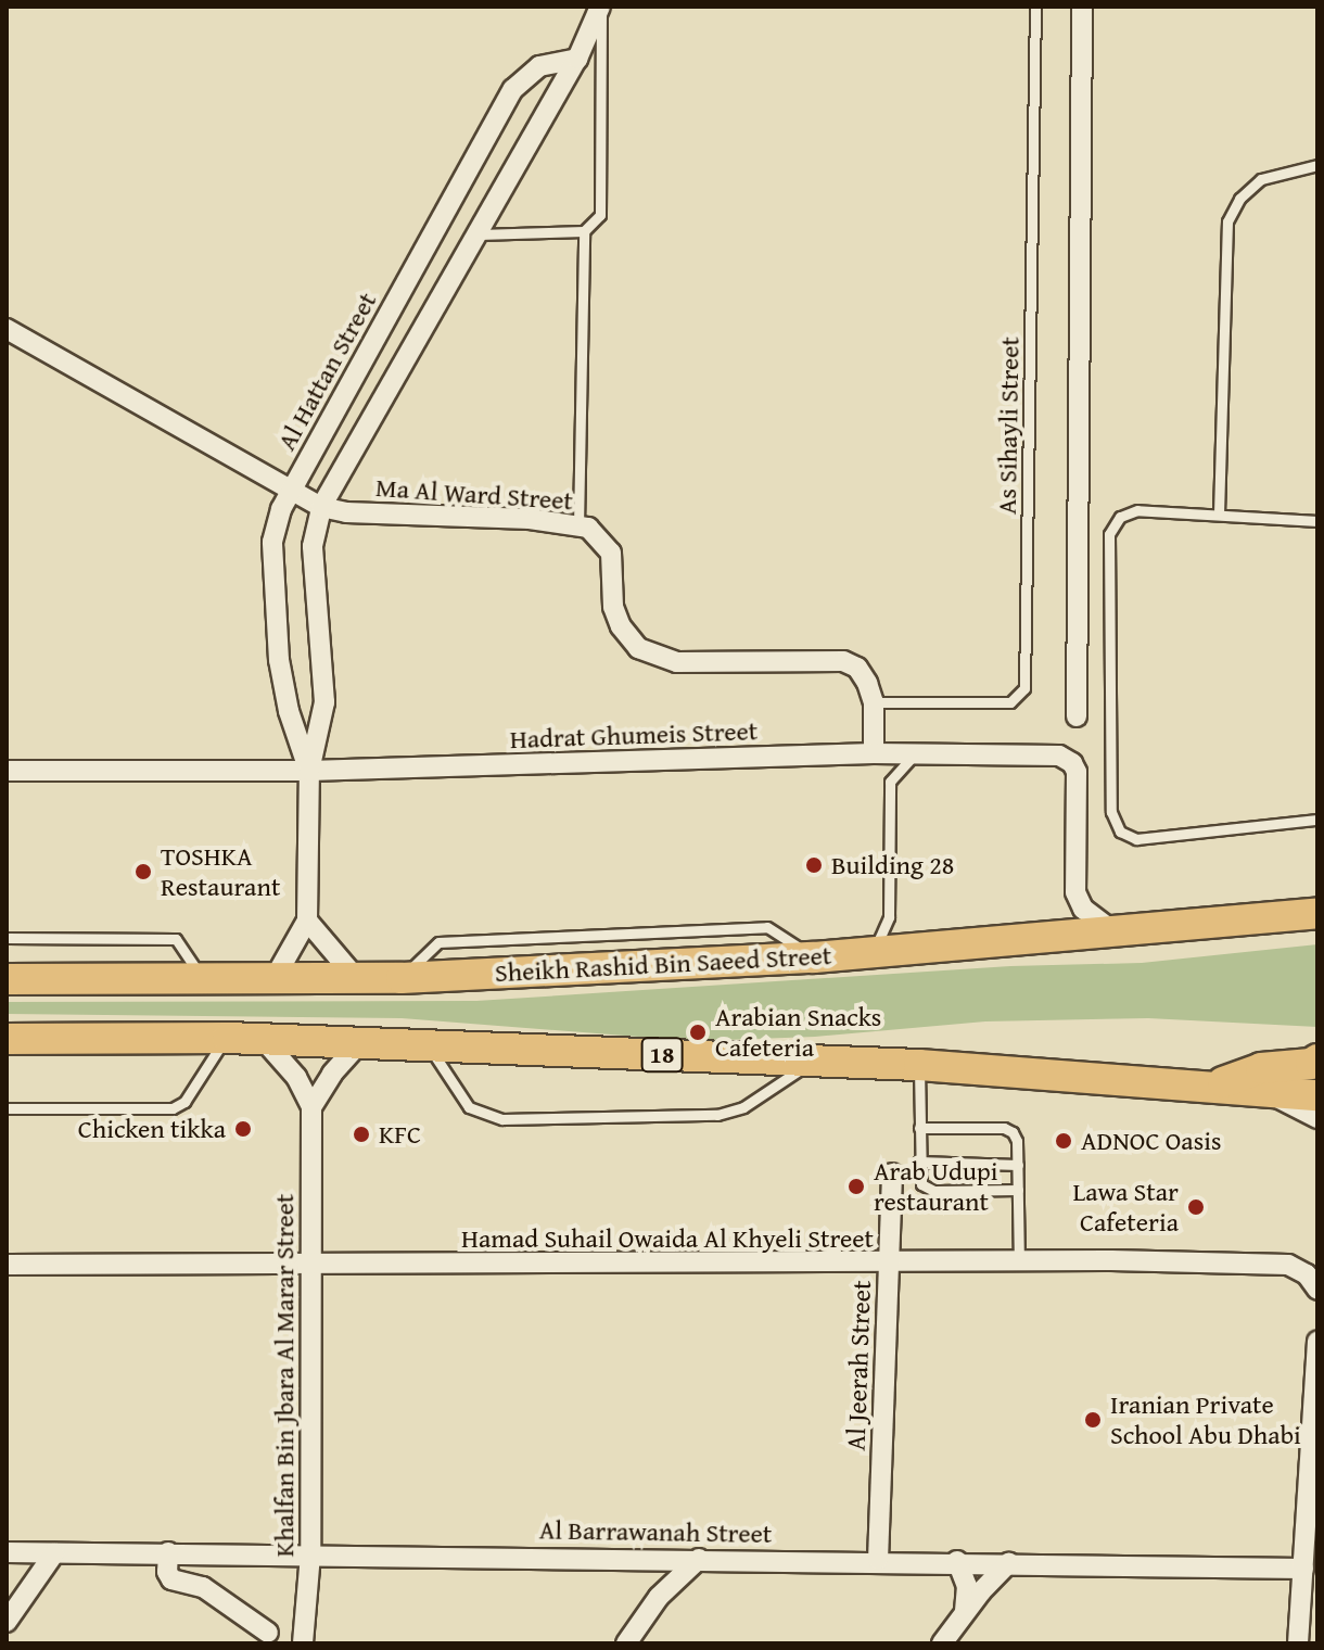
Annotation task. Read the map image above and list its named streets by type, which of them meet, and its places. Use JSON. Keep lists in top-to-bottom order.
{
  "streets": {
    "main road": ["Sheikh Rashid Bin Saeed Street", "18"],
    "street": [
      "Al Hattan Street",
      "Ma Al Ward Street",
      "Hadrat Ghumeis Street",
      "Hamad Suhail Owaida Al Khyeli Street",
      "Al Jeerah Street",
      "Khalfan Bin Jbara Al Marar Street",
      "Al Barrawanah Street"
    ],
    "lane": ["As Sihayli Street"]
  },
  "crossings": [
    ["Al Hattan Street", "Ma Al Ward Street"],
    ["Al Hattan Street", "Hadrat Ghumeis Street"],
    ["Al Hattan Street", "Sheikh Rashid Bin Saeed Street"],
    ["As Sihayli Street", "Ma Al Ward Street"],
    ["Ma Al Ward Street", "Hadrat Ghumeis Street"],
    ["Hadrat Ghumeis Street", "Sheikh Rashid Bin Saeed Street"],
    ["18", "Khalfan Bin Jbara Al Marar Street"],
    ["Hamad Suhail Owaida Al Khyeli Street", "Al Jeerah Street"],
    ["Hamad Suhail Owaida Al Khyeli Street", "Khalfan Bin Jbara Al Marar Street"],
    ["Al Jeerah Street", "Al Barrawanah Street"],
    ["Khalfan Bin Jbara Al Marar Street", "Al Barrawanah Street"]
  ],
  "places": [
    "Building 28",
    "TOSHKA Restaurant",
    "Arabian Snacks Cafeteria",
    "Chicken tikka",
    "KFC",
    "ADNOC Oasis",
    "Arab Udupi restaurant",
    "Lawa Star Cafeteria",
    "Iranian Private School Abu Dhabi"
  ]
}
